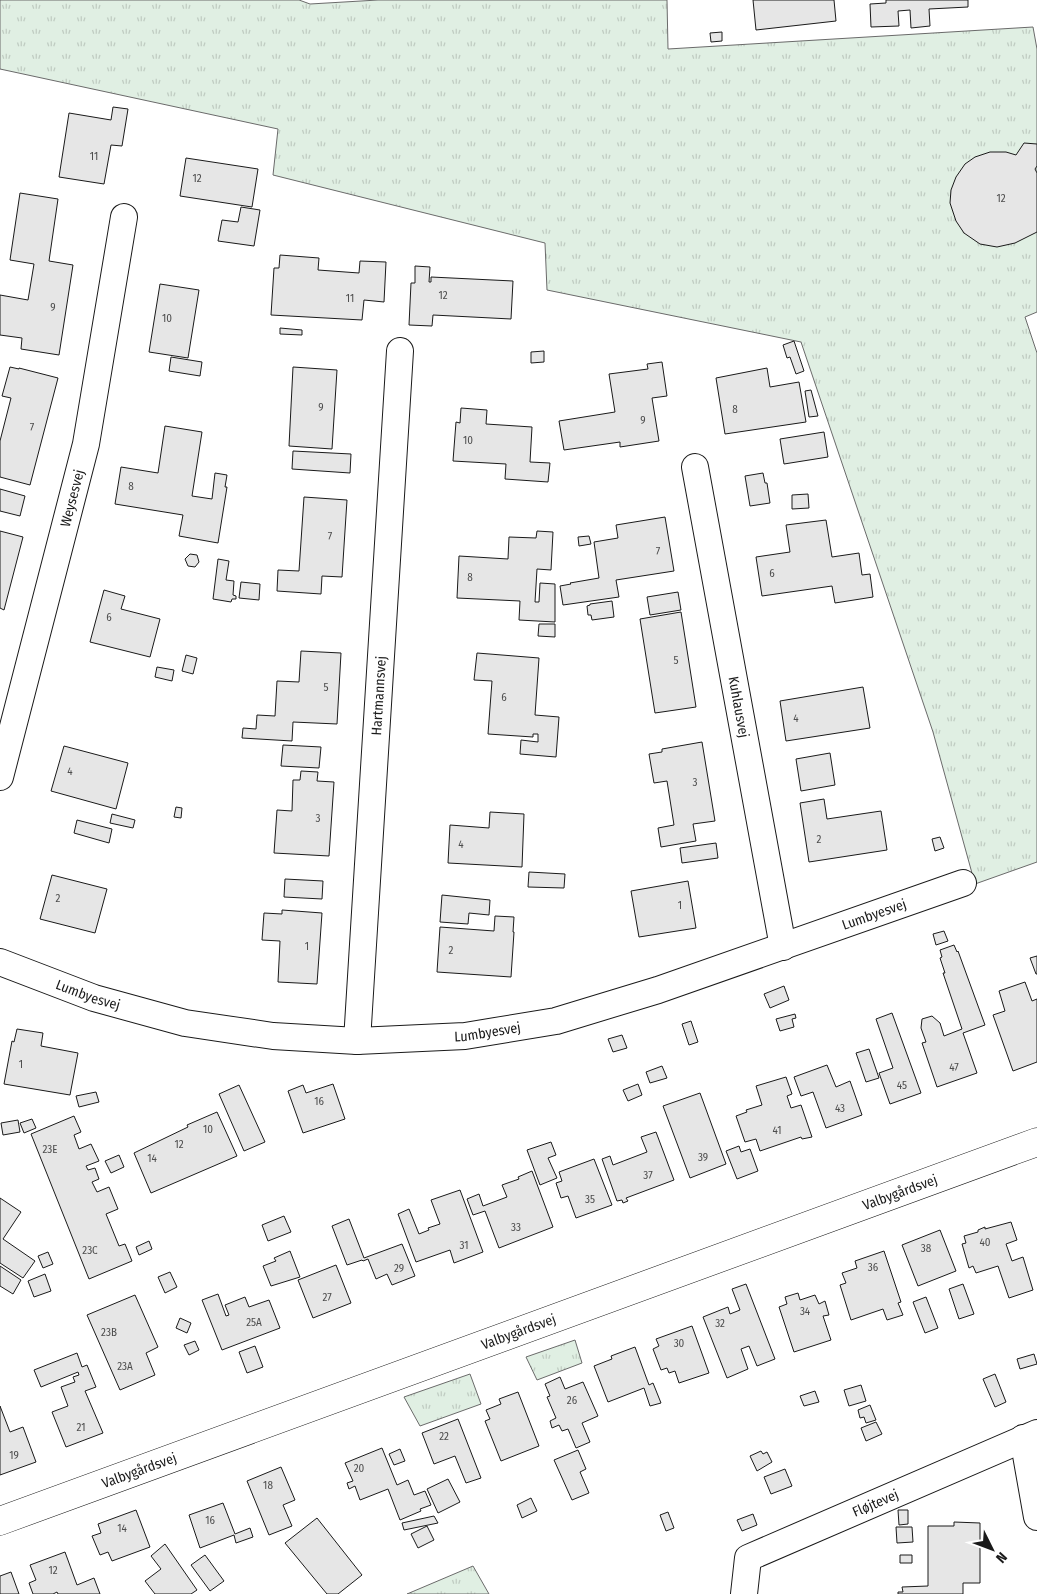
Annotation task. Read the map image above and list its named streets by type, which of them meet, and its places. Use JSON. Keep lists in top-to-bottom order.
{
  "streets": {
    "street": [
      "Weysesvej",
      "Hartmannsvej",
      "Kuhlausvej",
      "Lumbyesvej",
      "Valbygårdsvej",
      "Fløjtevej"
    ]
  },
  "crossings": [
    ["Hartmannsvej", "Lumbyesvej"],
    ["Kuhlausvej", "Lumbyesvej"]
  ],
  "house_numbers": [
    "11",
    "12",
    "12",
    "12",
    "11",
    "9",
    "10",
    "9",
    "8",
    "9",
    "7",
    "10",
    "8",
    "7",
    "7",
    "6",
    "8",
    "6",
    "5",
    "5",
    "6",
    "4",
    "4",
    "3",
    "3",
    "2",
    "4",
    "2",
    "1",
    "1",
    "2",
    "1",
    "47",
    "45",
    "16",
    "43",
    "10",
    "41",
    "12",
    "23E",
    "39",
    "14",
    "37",
    "35",
    "33",
    "40",
    "31",
    "38",
    "23C",
    "36",
    "29",
    "27",
    "34",
    "25A",
    "32",
    "23B",
    "30",
    "23A",
    "26",
    "21",
    "22",
    "19",
    "20",
    "18",
    "16",
    "14",
    "12"
  ],
  "north": "bottom right"
}
